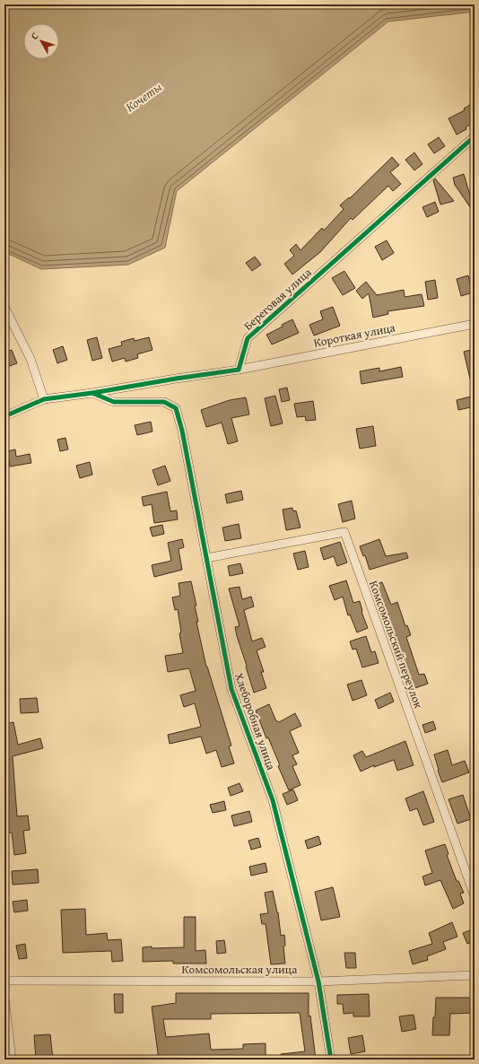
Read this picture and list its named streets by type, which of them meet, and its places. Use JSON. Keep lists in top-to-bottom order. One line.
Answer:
{"streets":{"street":["Береговая улица","Короткая улица","Комсомольский переулок","Хлеборобная улица","Комсомольская улица"]},"crossings":[["Береговая улица","Короткая улица"],["Комсомольский переулок","Хлеборобная улица"],["Хлеборобная улица","Комсомольская улица"]],"water":["Кочеты"],"north":"top left"}
